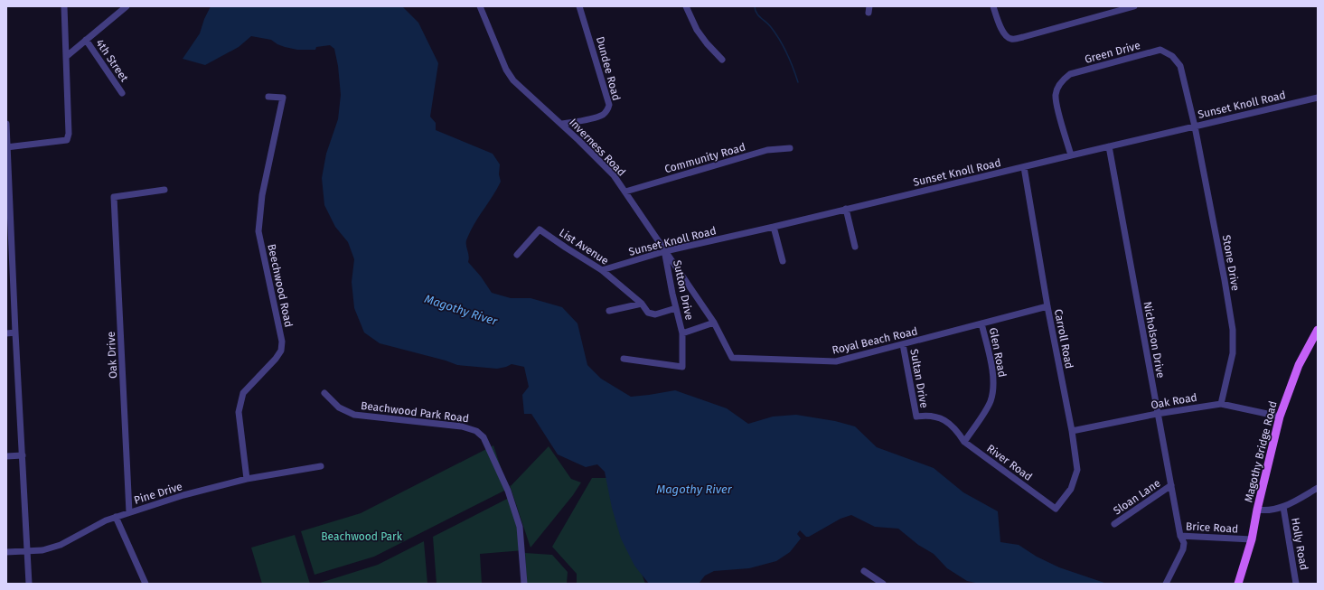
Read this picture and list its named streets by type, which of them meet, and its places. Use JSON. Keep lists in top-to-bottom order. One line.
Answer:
{"streets":{"main road":["Magothy Bridge Road"],"street":["Green Drive","4th Street","Dundee Road","Sunset Knoll Road","Inverness Road","Community Road","List Avenue","Stone Drive","Beechwood Road","Sutton Drive","Carroll Road","Nicholson Drive","Royal Beach Road","Glen Road","Oak Drive","Sultan Drive","Oak Road","Beachwood Park Road","River Road","Pine Drive","Sloan Lane","Brice Road","Holly Road"]},"crossings":[["Green Drive","Sunset Knoll Road"],["Green Drive","Stone Drive"],["Dundee Road","Inverness Road"],["Sunset Knoll Road","Inverness Road"],["Sunset Knoll Road","List Avenue"],["Sunset Knoll Road","Stone Drive"],["Sunset Knoll Road","Sutton Drive"],["Sunset Knoll Road","Carroll Road"],["Sunset Knoll Road","Nicholson Drive"],["Inverness Road","Community Road"],["Inverness Road","Sutton Drive"],["Inverness Road","Royal Beach Road"],["List Avenue","Sutton Drive"],["Stone Drive","Oak Road"],["Beechwood Road","Pine Drive"],["Carroll Road","Royal Beach Road"],["Carroll Road","Oak Road"],["Carroll Road","River Road"],["Nicholson Drive","Oak Road"],["Nicholson Drive","Sloan Lane"],["Nicholson Drive","Brice Road"],["Royal Beach Road","Glen Road"],["Royal Beach Road","Sultan Drive"],["Glen Road","River Road"],["Oak Drive","Pine Drive"],["Sultan Drive","River Road"],["Oak Road","Magothy Bridge Road"],["Magothy Bridge Road","Brice Road"]],"water":["Magothy River"],"parks":["Beachwood Park"]}
